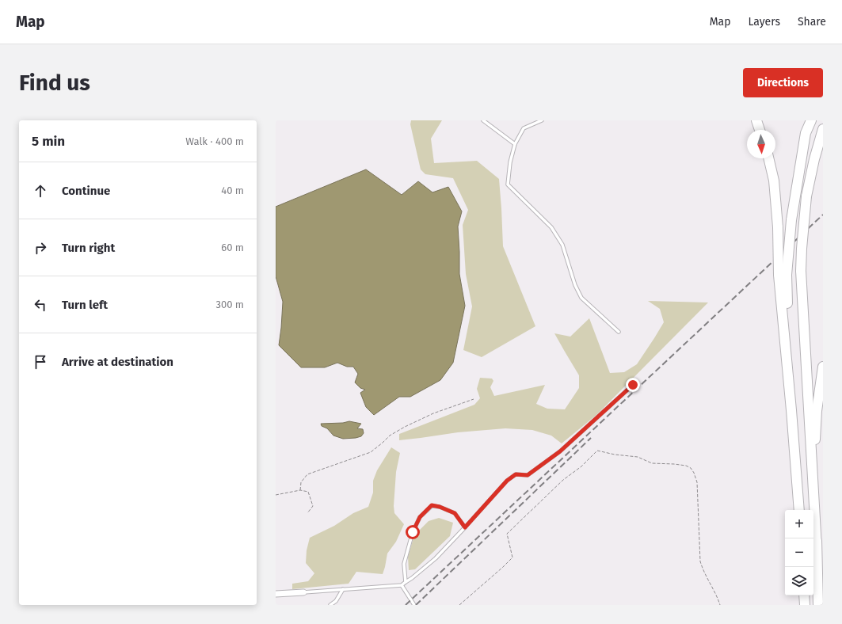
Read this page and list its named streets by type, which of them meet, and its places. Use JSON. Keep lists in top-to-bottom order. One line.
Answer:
{"north":"bottom","page":{"header":"Map","nav":["Map","Layers","Share"],"buttons":"Directions","title":"Find us","heading":["5 min","Walk · 400 m"],"list":[["Continue","40 m"],["Turn right","60 m"],["Turn left","300 m"],"Arrive at destination"],"map_buttons":["+","−"]}}
